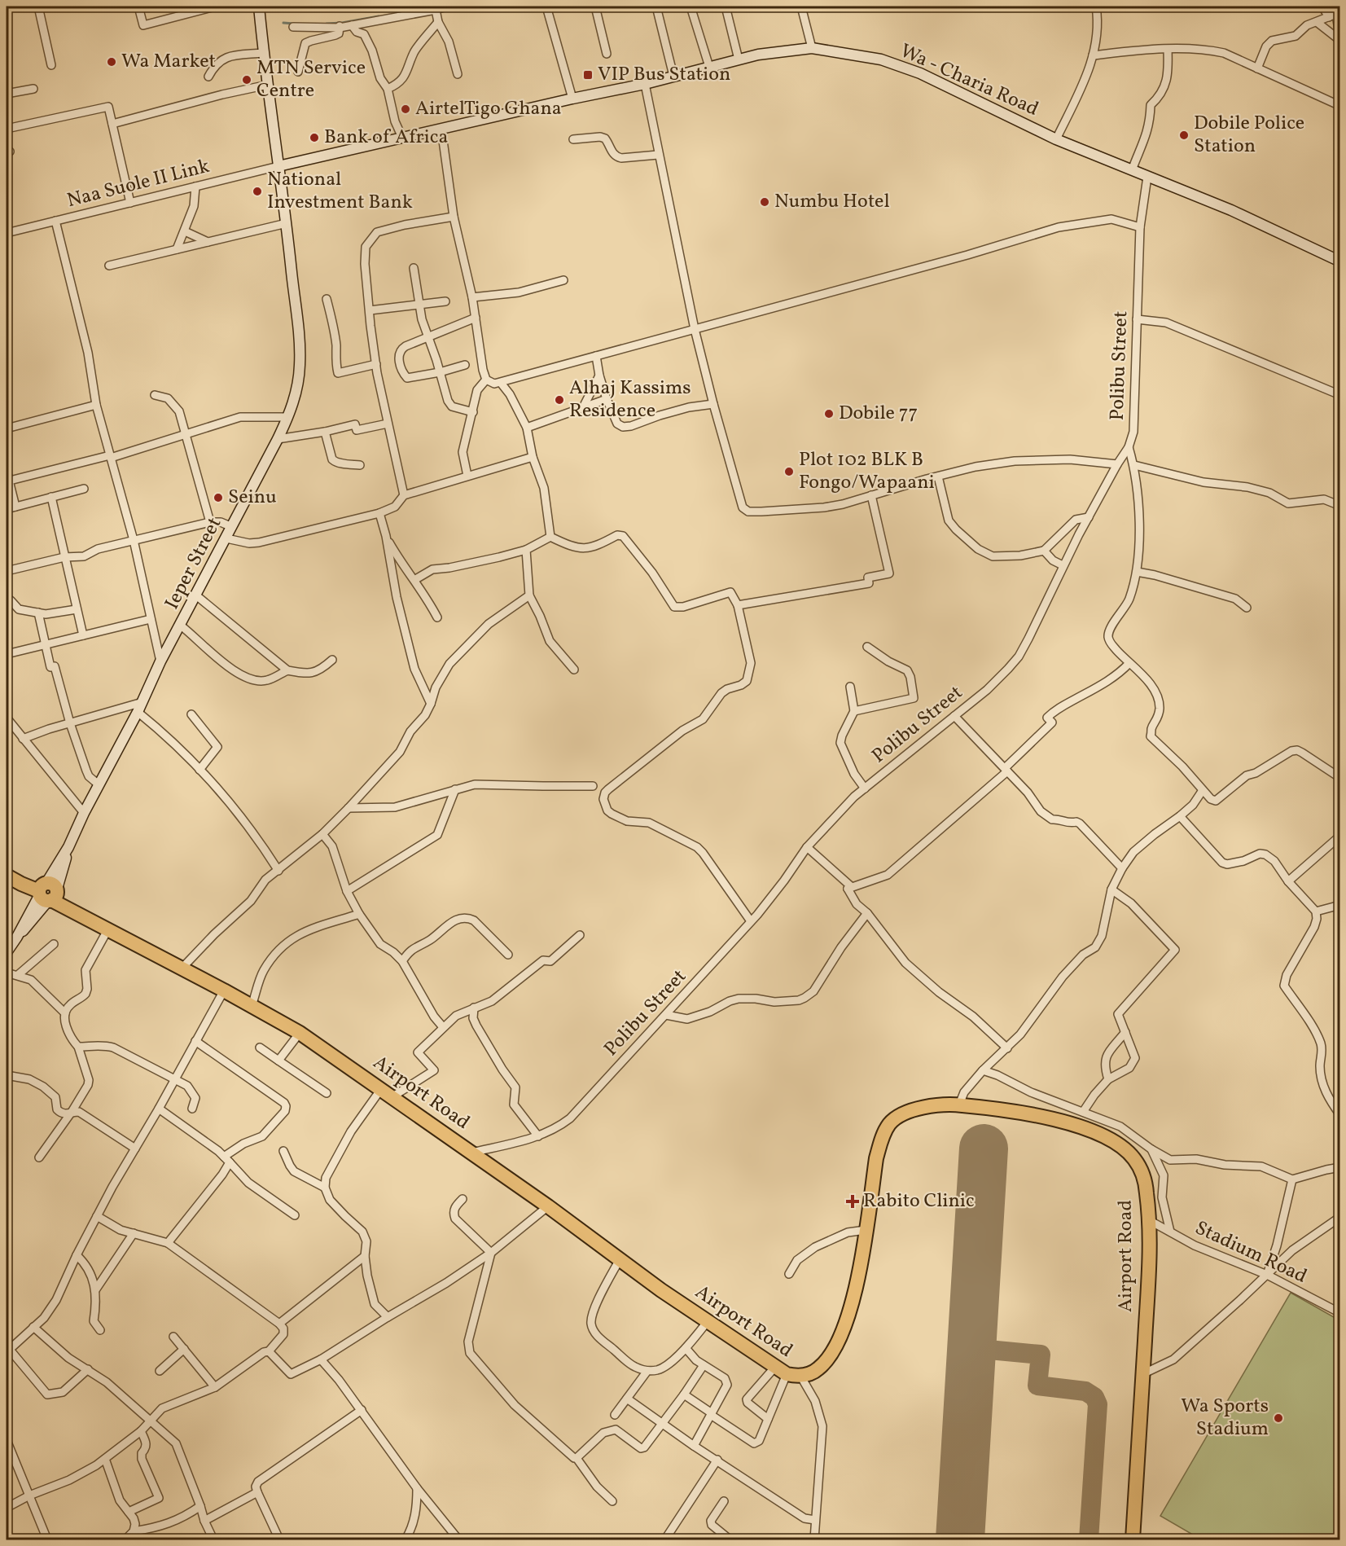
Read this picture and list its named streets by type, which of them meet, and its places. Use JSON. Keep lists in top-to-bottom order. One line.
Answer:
{"streets":{"highway":["Airport Road"],"street":["Wa - Charia Road","Naa Suole II Link","Polibu Street","Ieper Street","Stadium Road"]},"crossings":[["Wa - Charia Road","Naa Suole II Link"],["Wa - Charia Road","Polibu Street"],["Wa - Charia Road","Ieper Street"],["Naa Suole II Link","Ieper Street"],["Polibu Street","Airport Road"],["Ieper Street","Airport Road"],["Airport Road","Stadium Road"]],"places":{"other":["Wa Market","MTN Service Centre","AirtelTigo Ghana","Dobile Police Station","Bank of Africa","National Investment Bank","Numbu Hotel","Alhaj Kassims Residence","Dobile 77","Plot 102 BLK B Fongo/Wapaani","Seinu","Wa Sports Stadium"],"transit":["VIP Bus Station"],"health":["Rabito Clinic"]}}
